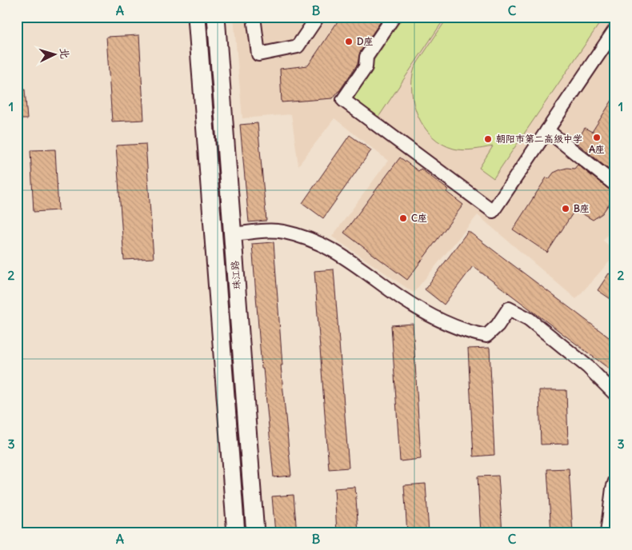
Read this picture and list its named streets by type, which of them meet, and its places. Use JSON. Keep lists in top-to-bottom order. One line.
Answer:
{"streets":{"main road":["珠江路"]},"places":["D座","A座","朝阳市第二高级中学","B座","C座"],"north":"right","grid":{"columns":["A","B","C"],"rows":["1","2","3"]}}
